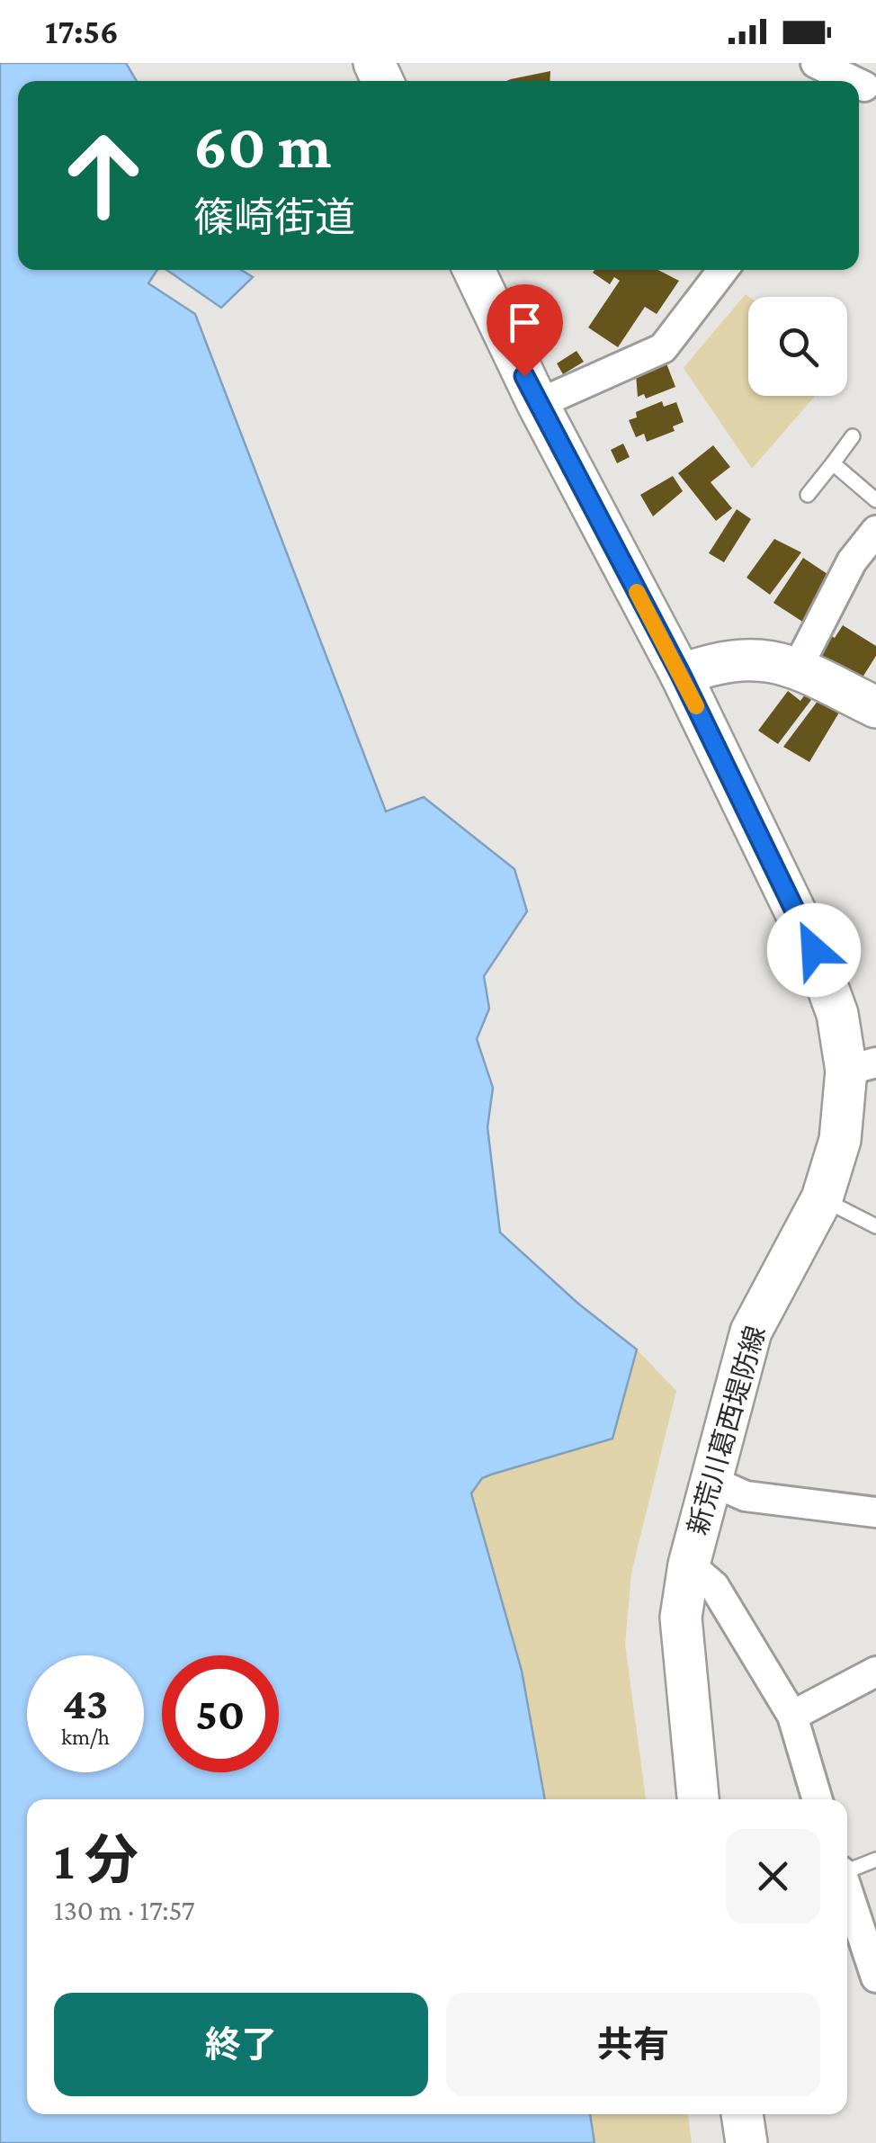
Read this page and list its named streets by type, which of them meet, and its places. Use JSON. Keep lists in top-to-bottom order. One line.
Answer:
{"streets":{"main road":["新荒川葛西堤防線"]},"page":{"status":"17:56","turn":["60 m","篠崎街道"],"speed":"43 km/h","limit":"50","heading":["1 分","130 m · 17:57"],"buttons":["終了","共有"]}}
